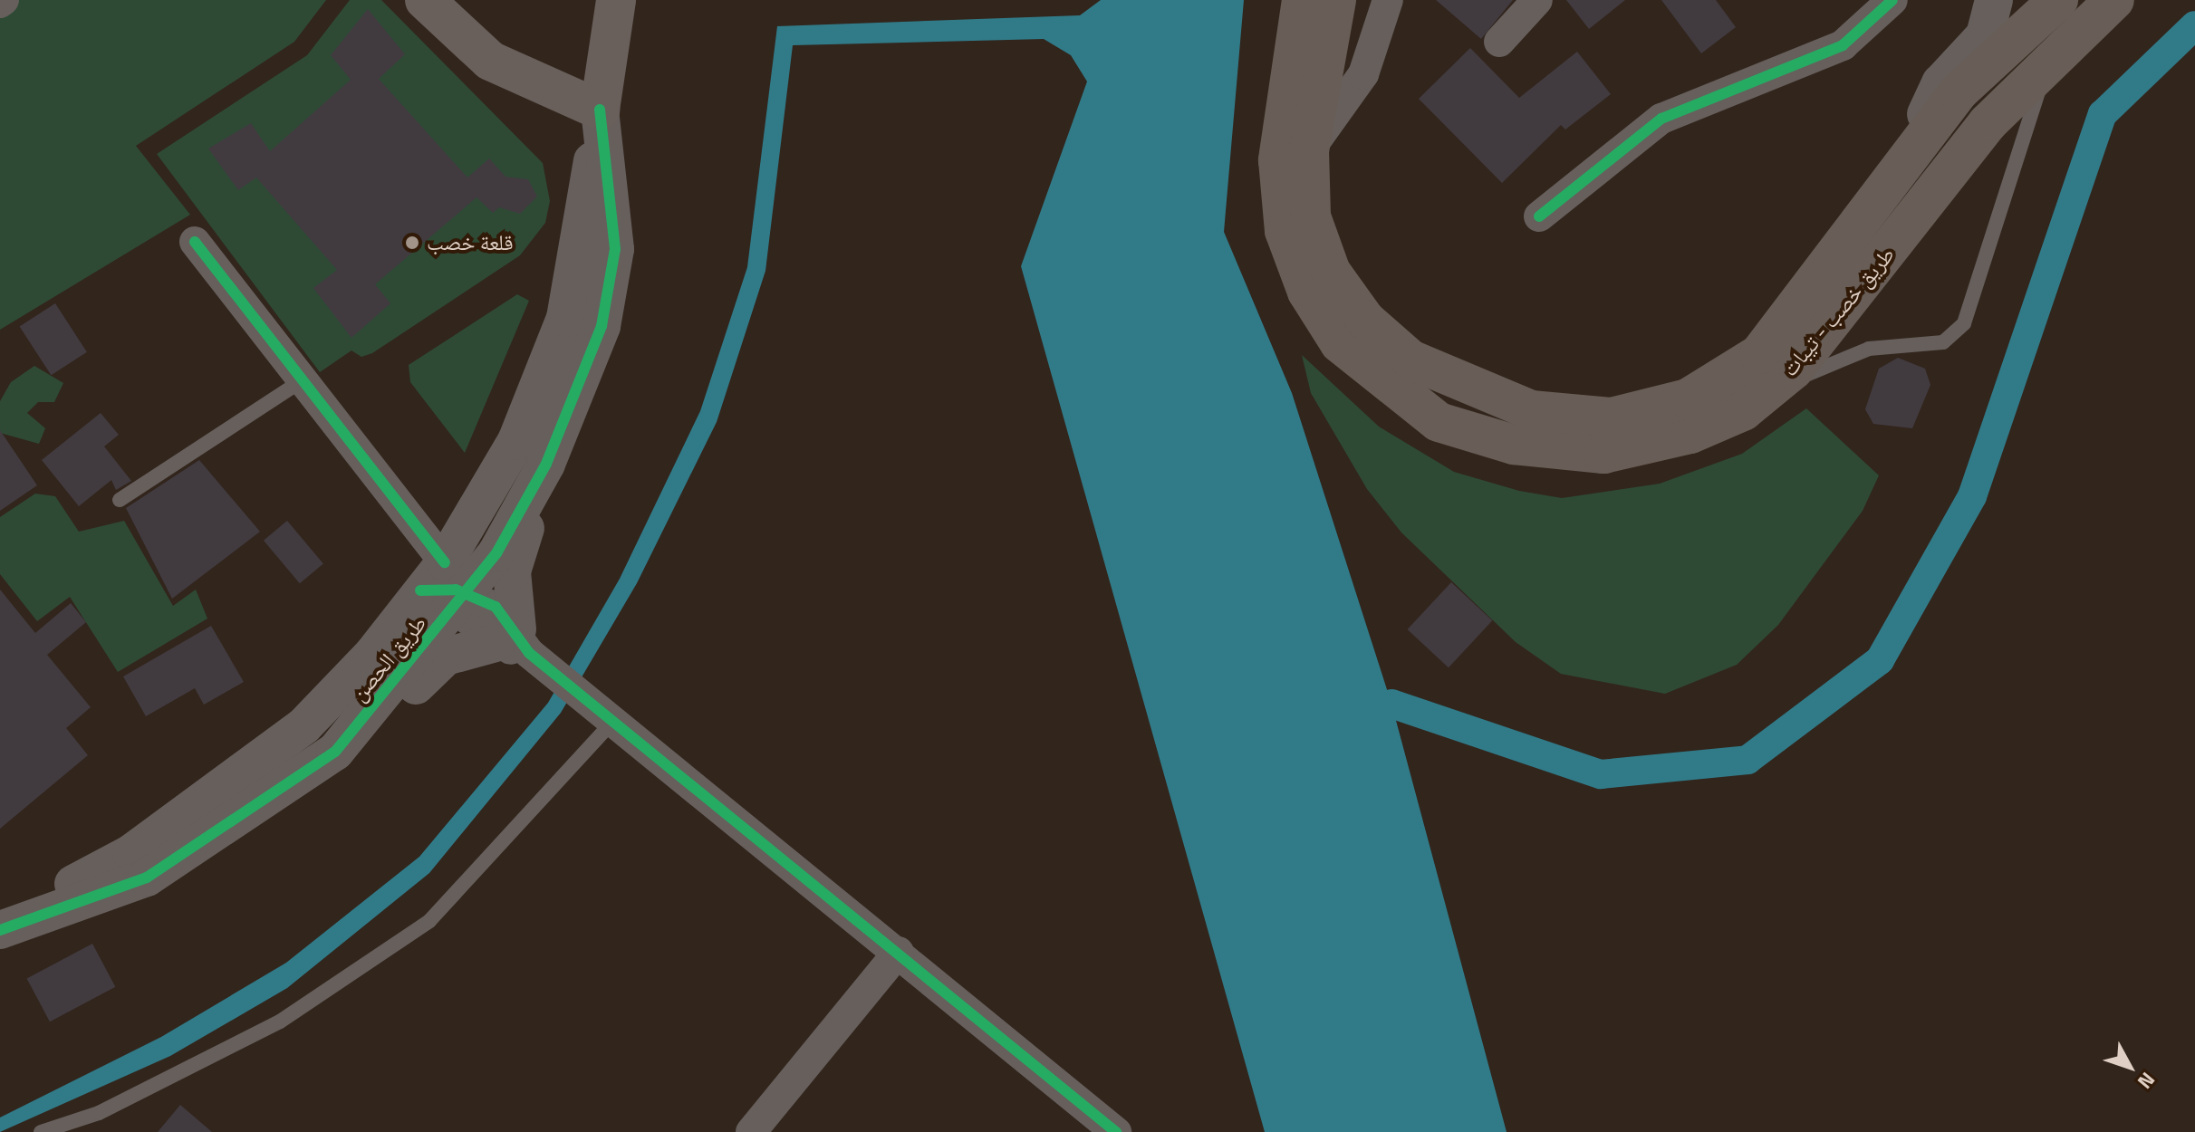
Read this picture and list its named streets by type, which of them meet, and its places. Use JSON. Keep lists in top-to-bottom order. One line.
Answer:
{"streets":{"highway":["طريق خصب - تيبات"],"main road":["طريق الحصن"]},"places":["قلعة خصب"],"north":"bottom right"}
